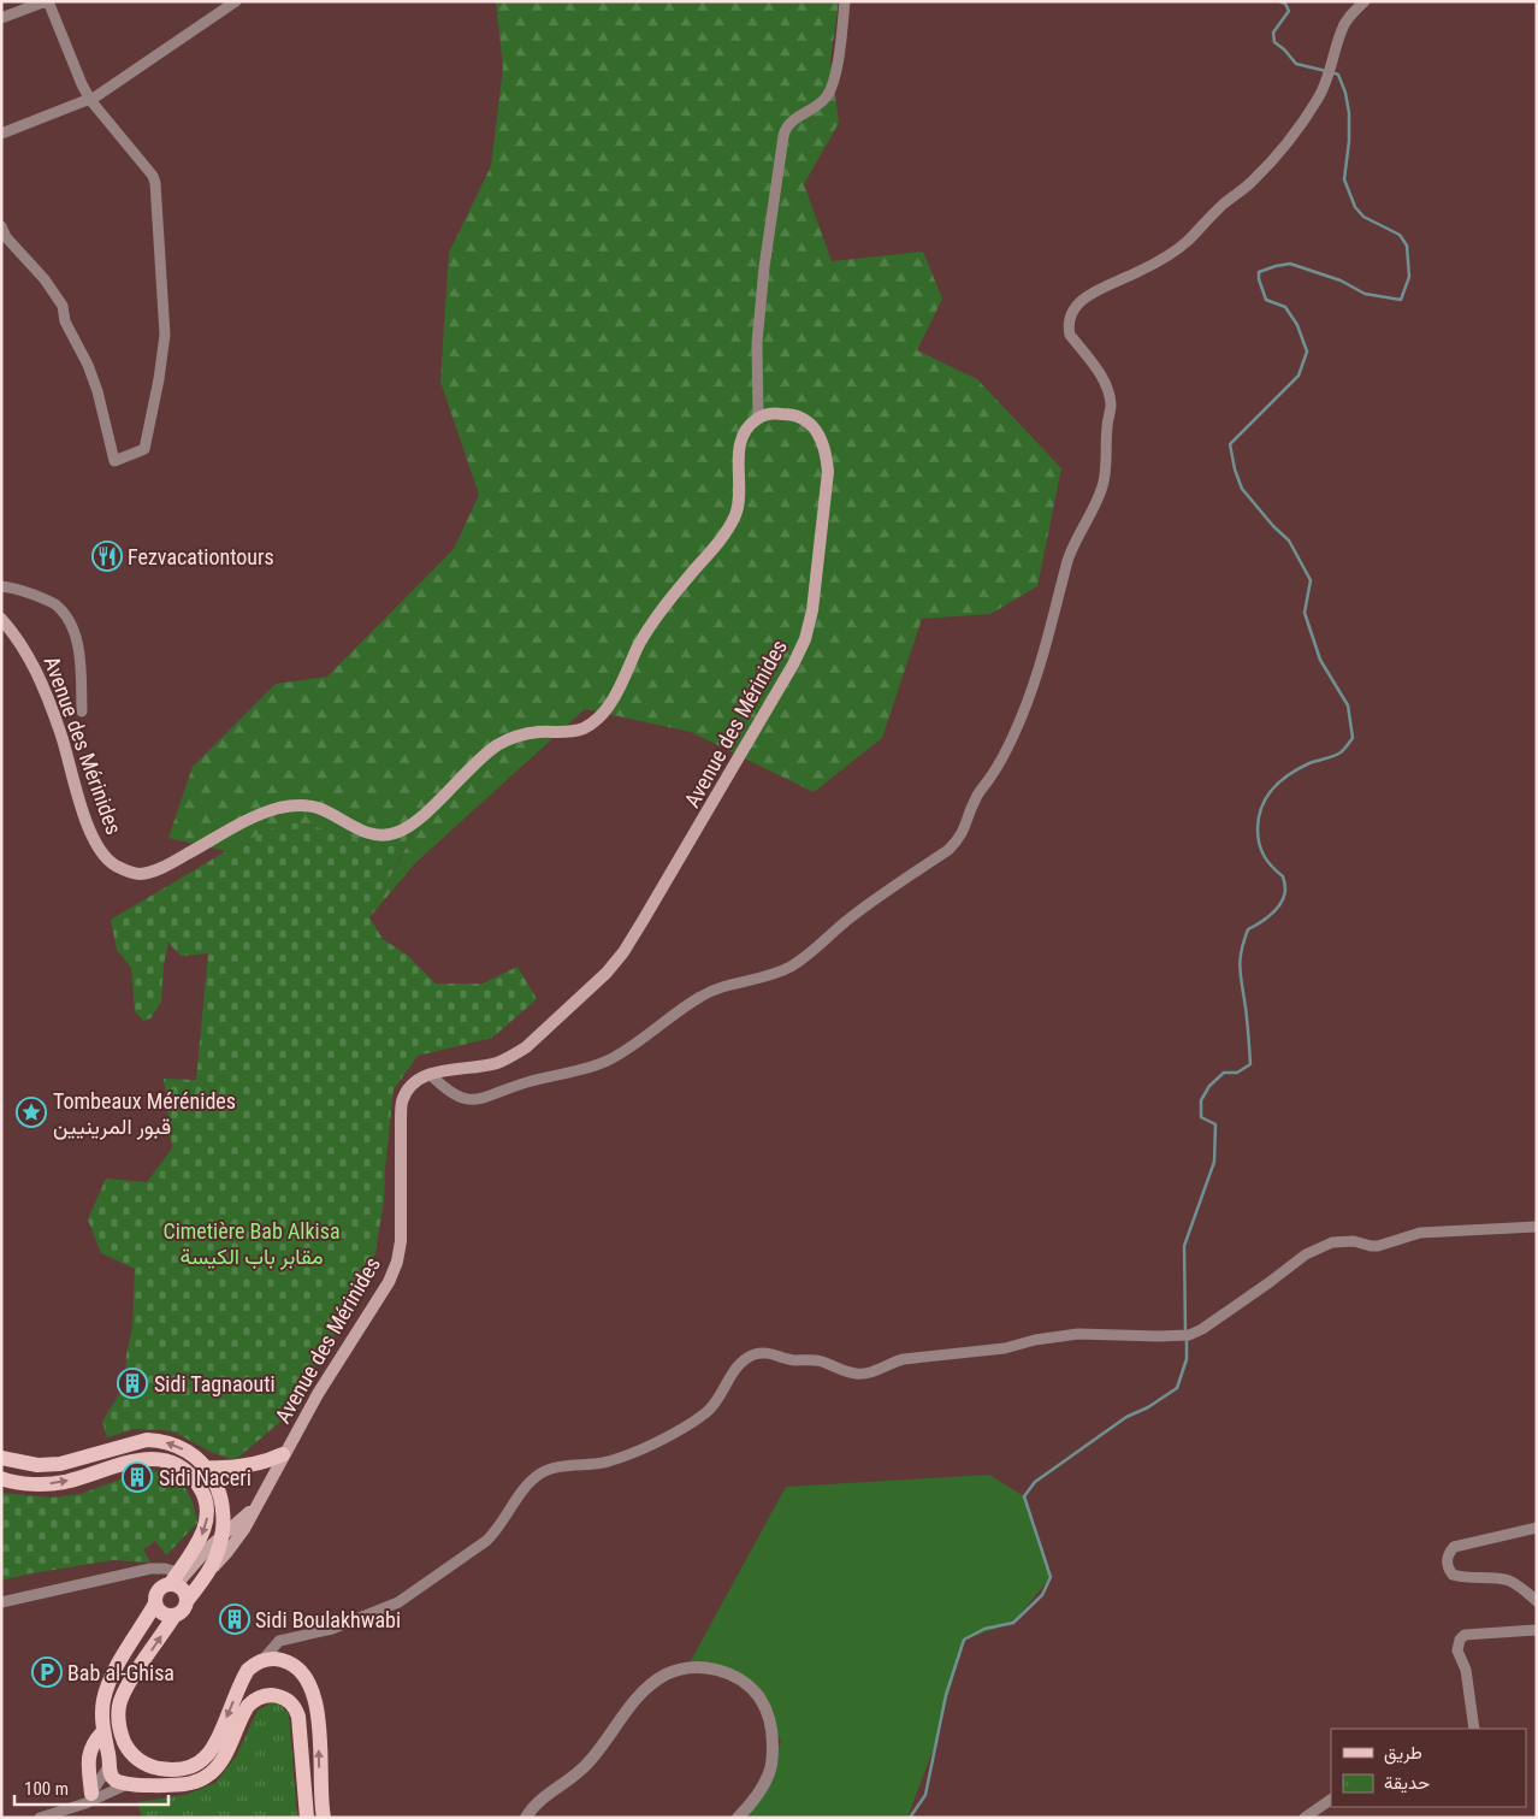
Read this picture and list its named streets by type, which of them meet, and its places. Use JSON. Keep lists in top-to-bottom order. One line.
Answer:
{"streets":{"main road":["Avenue des Mérinides"]},"parks":["Cimetière Bab Alkisa مقابر باب الكيسة"],"places":{"restaurant":["Fezvacationtours"],"place":["Tombeaux Mérénides قبور المرينيين"],"building":["Sidi Tagnaouti","Sidi Naceri","Sidi Boulakhwabi"],"parking":["Bab al-Ghisa"]},"legend":["طريق","حديقة"],"scale_bar":"100 m"}
